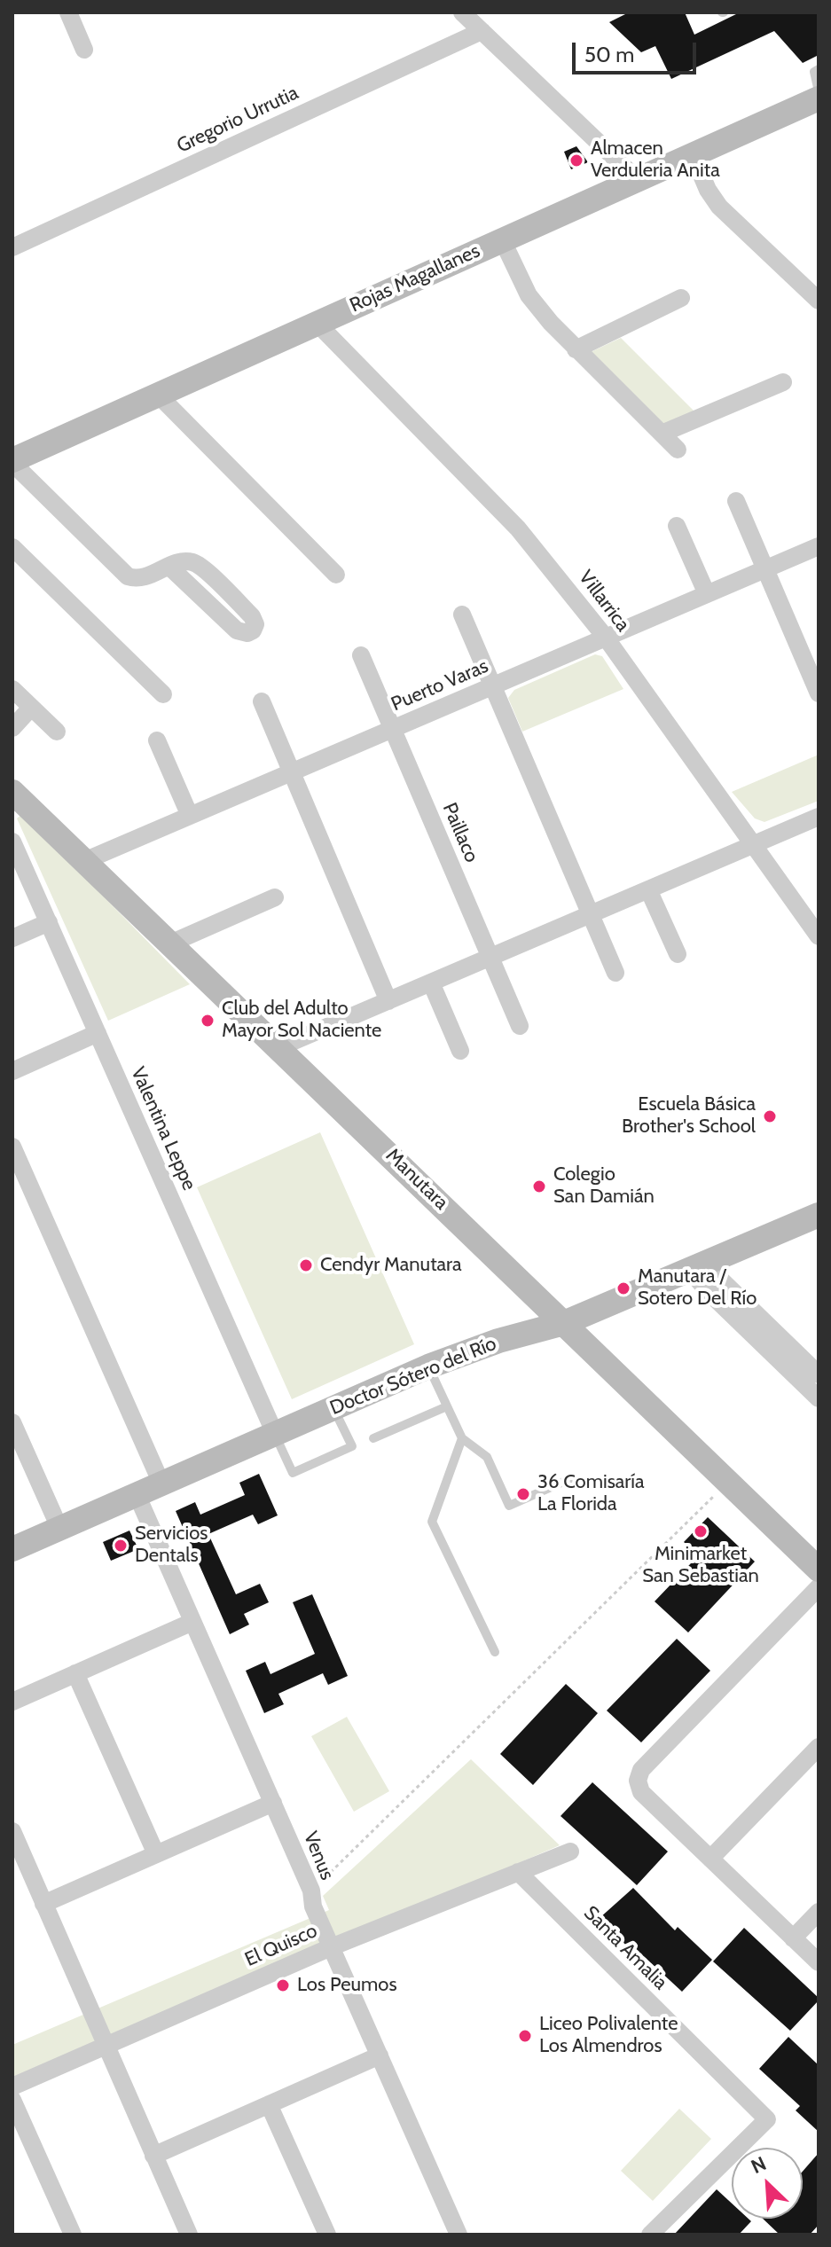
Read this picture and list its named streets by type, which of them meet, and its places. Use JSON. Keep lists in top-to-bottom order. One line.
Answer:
{"streets":{"main road":["Rojas Magallanes","Manutara","Doctor Sótero del Río"],"street":["Gregorio Urrutia","Villarrica","Puerto Varas","Paillaco","Valentina Leppe","Venus","El Quisco","Santa Amalia"]},"crossings":[["Rojas Magallanes","Villarrica"],["Villarrica","Puerto Varas"],["Puerto Varas","Paillaco"],["Puerto Varas","Manutara"],["Valentina Leppe","Doctor Sótero del Río"],["Manutara","Doctor Sótero del Río"],["Doctor Sótero del Río","Venus"],["Venus","El Quisco"],["El Quisco","Santa Amalia"]],"places":["Almacen Verduleria Anita","Club del Adulto Mayor Sol Naciente","Escuela Básica Brother's School","Colegio San Damián","Cendyr Manutara","Manutara / Sotero Del Río","36 Comisaría La Florida","Minimarket San Sebastian","Servicios Dentals","Los Peumos","Liceo Polivalente Los Almendros"],"scale_bar":"50 m","north":"top left"}
